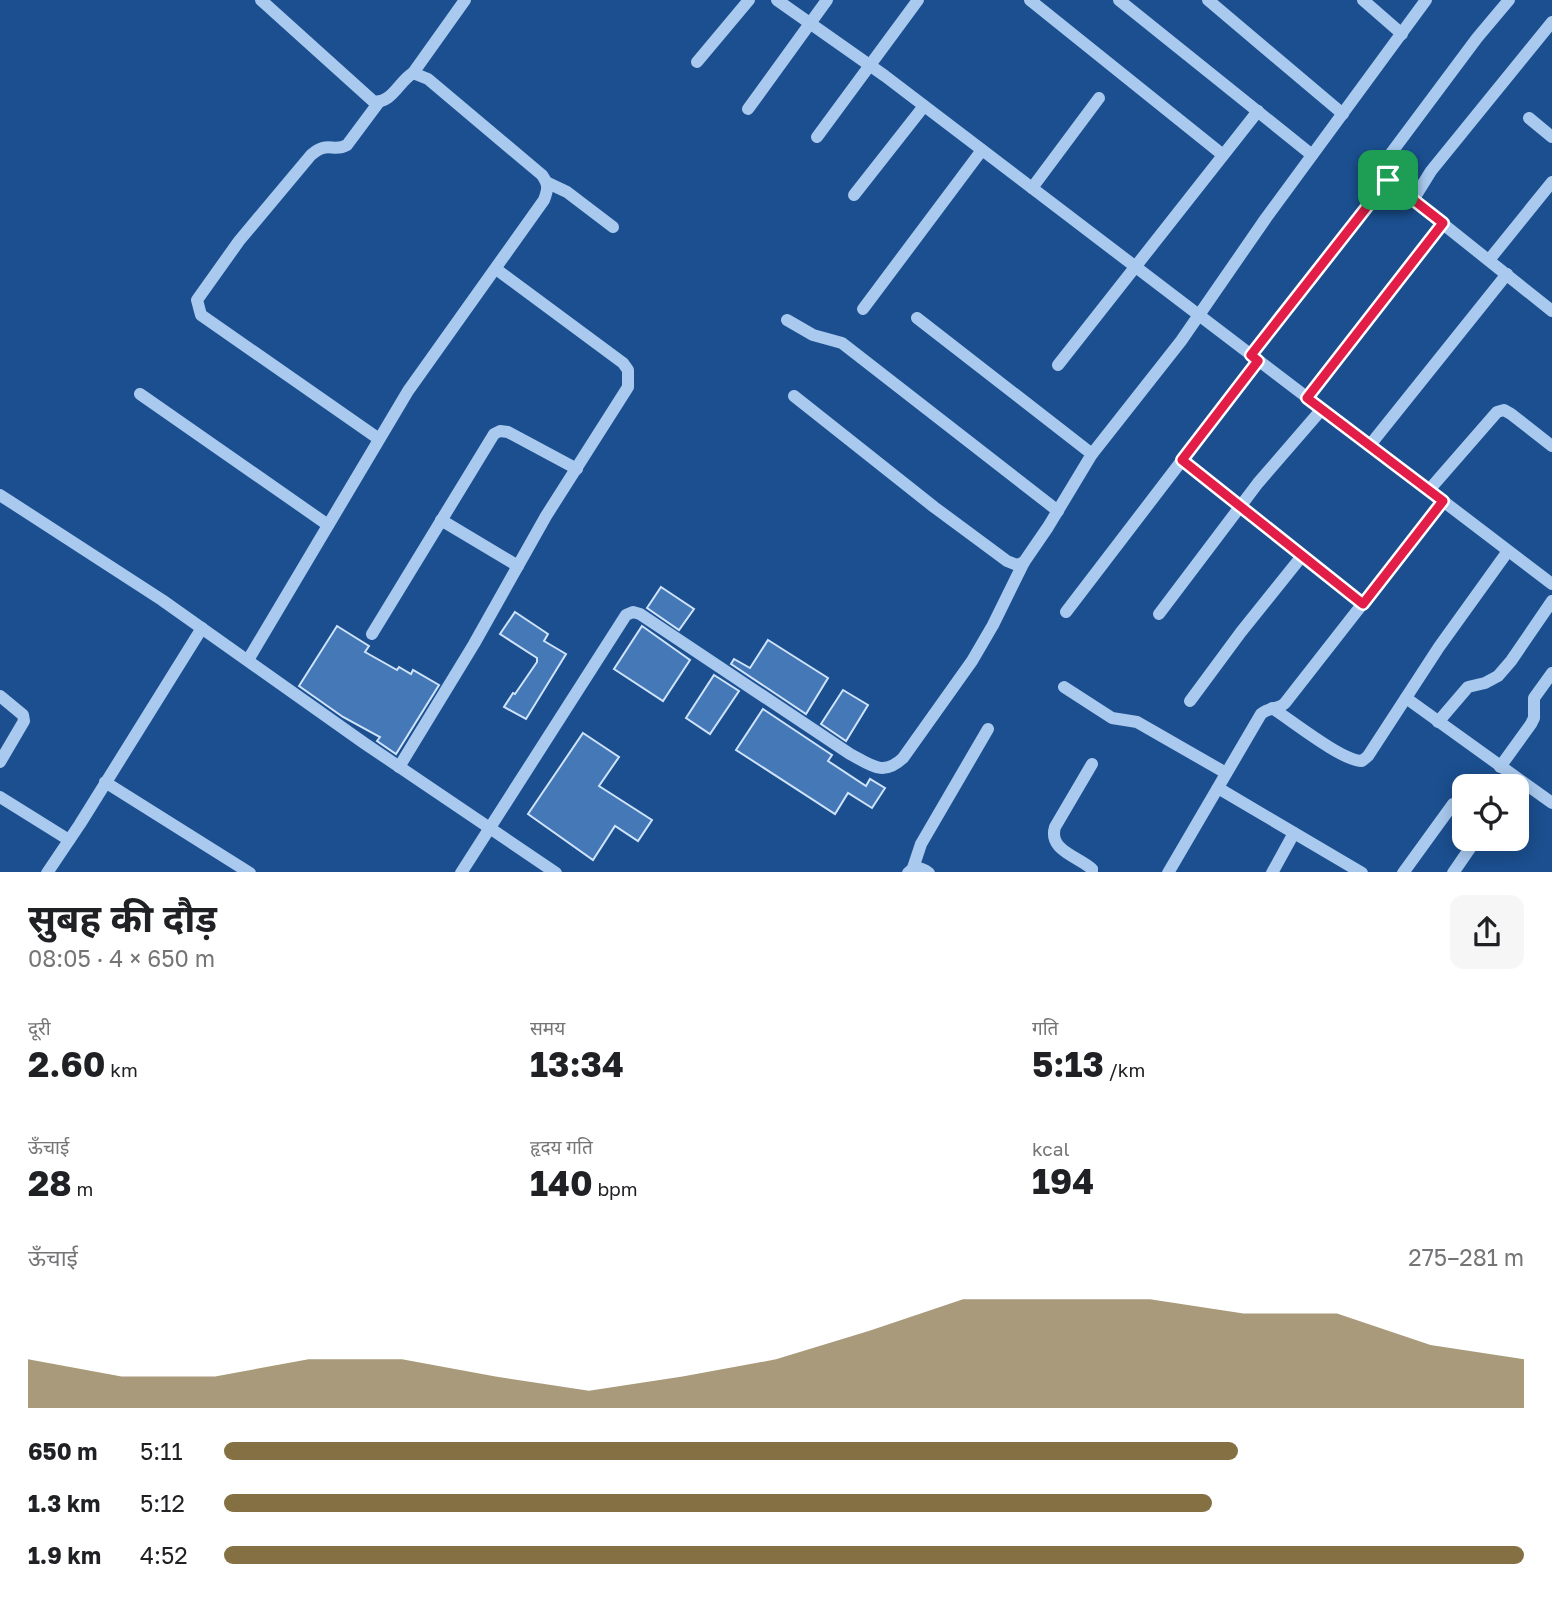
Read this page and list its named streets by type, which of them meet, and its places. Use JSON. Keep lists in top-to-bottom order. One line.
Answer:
{"page":{"heading":["सुबह की दौड़","08:05 · 4 × 650 m"],"stats":[["दूरी","2.60 km"],["समय","13:34"],["गति","5:13 /km"],["ऊँचाई","28 m"],["हृदय गति","140 bpm"],["kcal","194"]],"chart":["ऊँचाई","275–281 m"],"list":[{"name":"650 m","note":"5:11"},{"name":"1.3 km","note":"5:12"},{"name":"1.9 km","note":"4:52"}]}}
